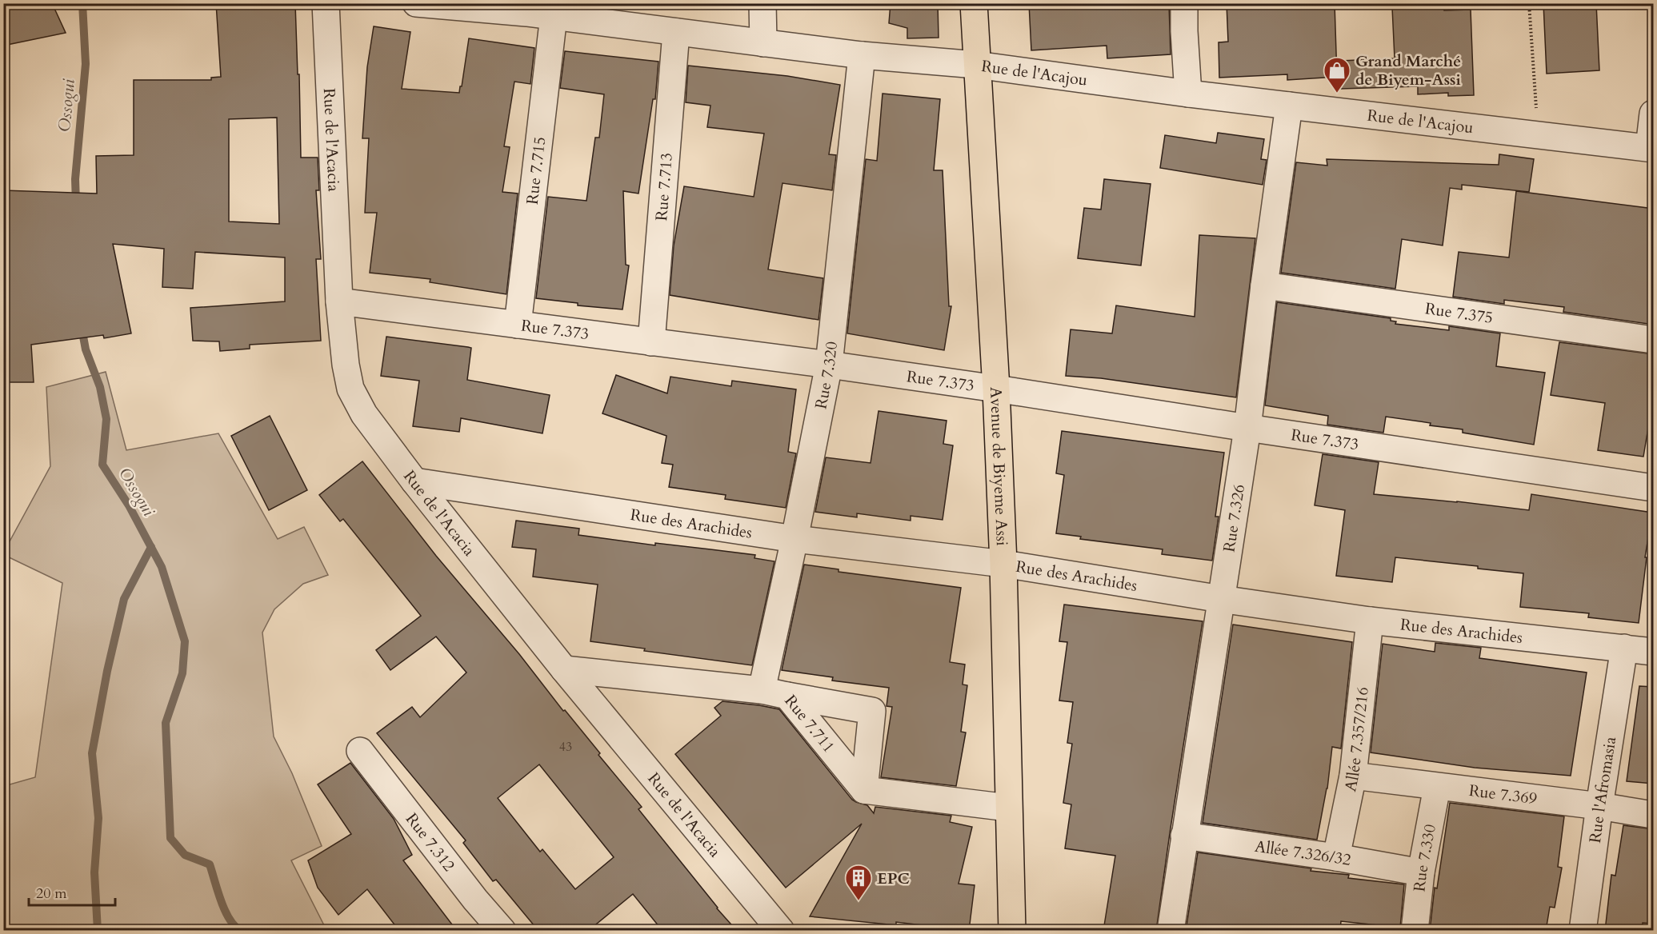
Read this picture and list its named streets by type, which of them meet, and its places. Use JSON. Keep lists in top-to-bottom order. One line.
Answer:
{"streets":{"main road":["Avenue de Biyeme Assi"],"street":["Rue de l'Acajou","Rue de l'Acacia","Rue 7.715","Rue 7.713","Rue 7.375","Rue 7.373","Rue 7.320","Rue 7.326","Rue des Arachides","Rue 7.711","Allée 7.357/216","Rue l'Afromasia","Rue 7.369","Rue 7.312","Allée 7.326/32","Rue 7.330"]},"crossings":[["Rue de l'Acajou","Rue 7.715"],["Rue de l'Acajou","Rue 7.713"],["Rue de l'Acajou","Rue 7.320"],["Rue de l'Acajou","Avenue de Biyeme Assi"],["Rue de l'Acajou","Rue 7.326"],["Rue de l'Acacia","Rue 7.373"],["Rue de l'Acacia","Rue des Arachides"],["Rue de l'Acacia","Rue 7.711"],["Rue 7.715","Rue 7.373"],["Rue 7.713","Rue 7.373"],["Rue 7.375","Rue 7.326"],["Rue 7.373","Rue 7.320"],["Rue 7.373","Avenue de Biyeme Assi"],["Rue 7.373","Rue 7.326"],["Rue 7.320","Rue des Arachides"],["Rue 7.320","Rue 7.711"],["Avenue de Biyeme Assi","Rue des Arachides"],["Rue 7.326","Rue des Arachides"],["Rue 7.326","Allée 7.326/32"],["Rue des Arachides","Allée 7.357/216"],["Rue des Arachides","Rue l'Afromasia"],["Allée 7.357/216","Rue 7.369"],["Allée 7.357/216","Allée 7.326/32"],["Rue l'Afromasia","Rue 7.369"],["Rue 7.369","Rue 7.330"],["Allée 7.326/32","Rue 7.330"]],"water":["Ossogui"],"places":{"shop":["Grand Marché de Biyem-Assi"],"building":["EPC"]},"house_numbers":["43"],"scale_bar":"20 m"}
